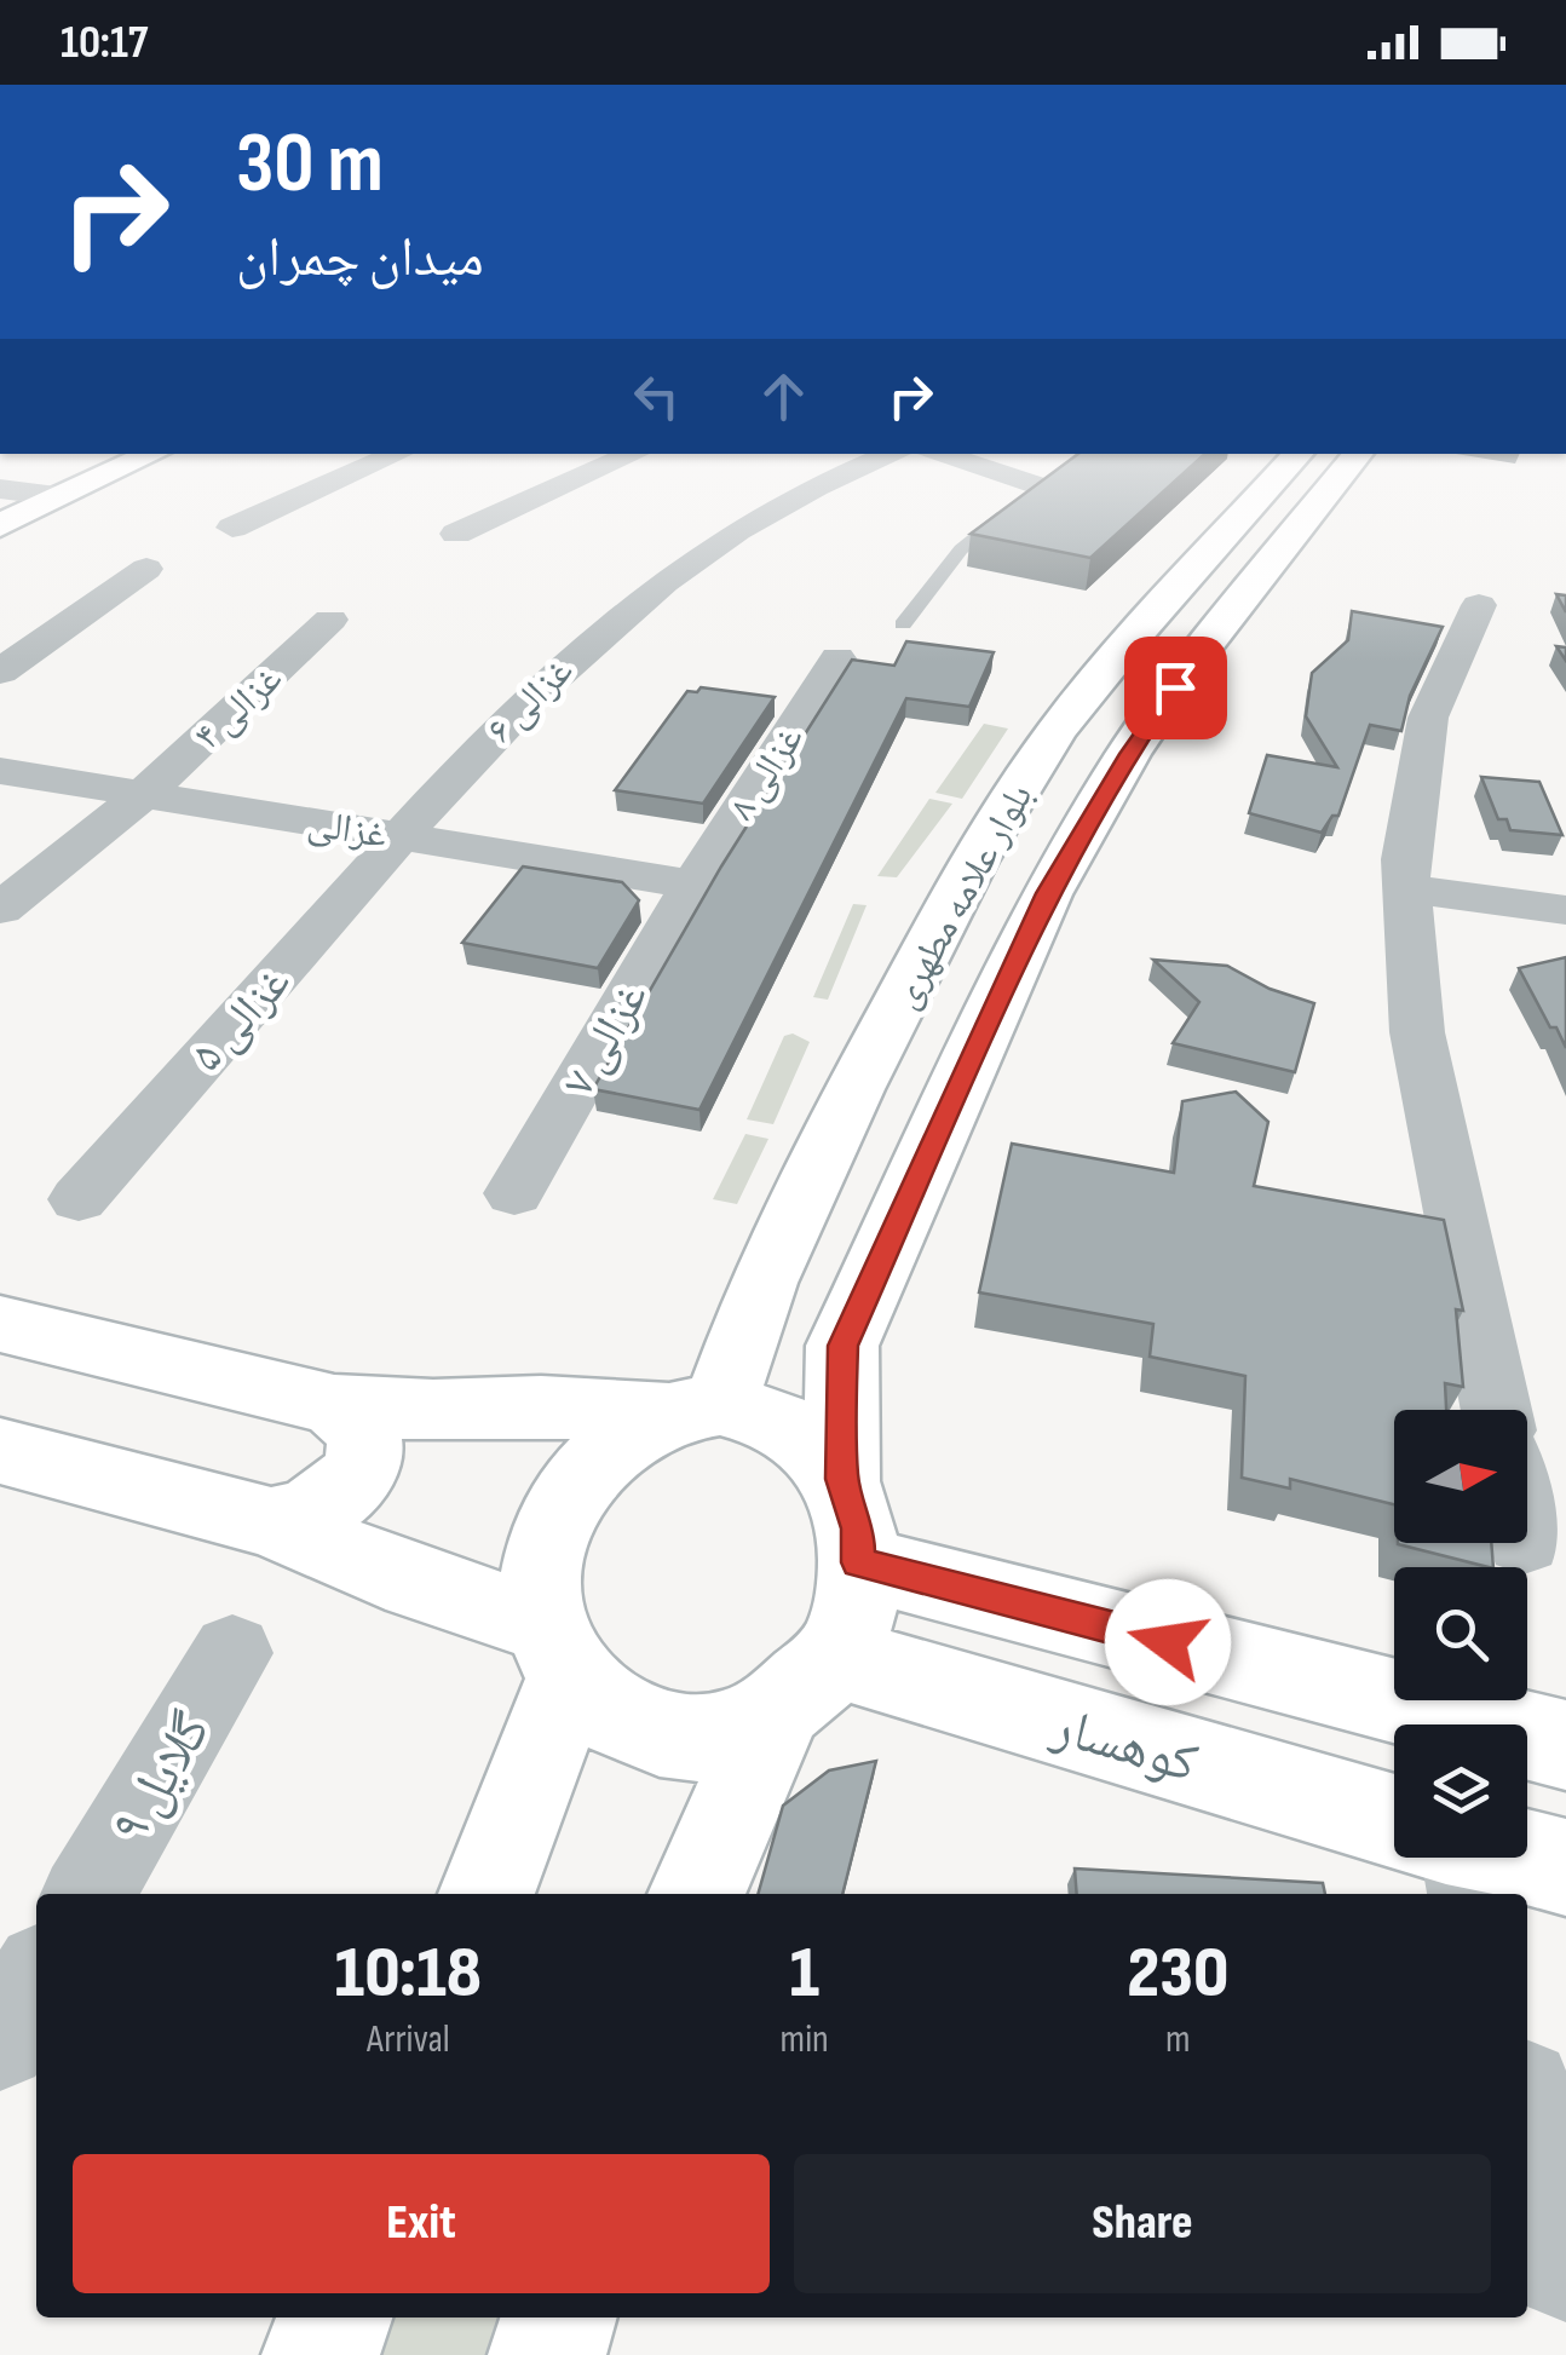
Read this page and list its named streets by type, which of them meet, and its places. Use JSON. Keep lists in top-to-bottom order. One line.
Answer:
{"streets":{"main road":["بلوار علامه مطهری","کوهسار"],"street":["غزالی ۶","غزالی ۴","غزالی ۸","غزالی","غزالی ۵","غزالی ۷","گلایل ۹"]},"crossings":[["غزالی ۶","غزالی"],["غزالی ۶","غزالی ۵"],["غزالی ۴","غزالی"],["غزالی ۸","غزالی"],["غزالی ۸","غزالی ۷"],["غزالی","غزالی ۵"],["غزالی","غزالی ۷"],["بلوار علامه مطهری","کوهسار"]],"north":"right","page":{"status":"10:17","turn":["30 m","میدان چمران"],"eta":["10:18","Arrival","1","min","230","m"],"buttons":["Exit","Share"]}}
